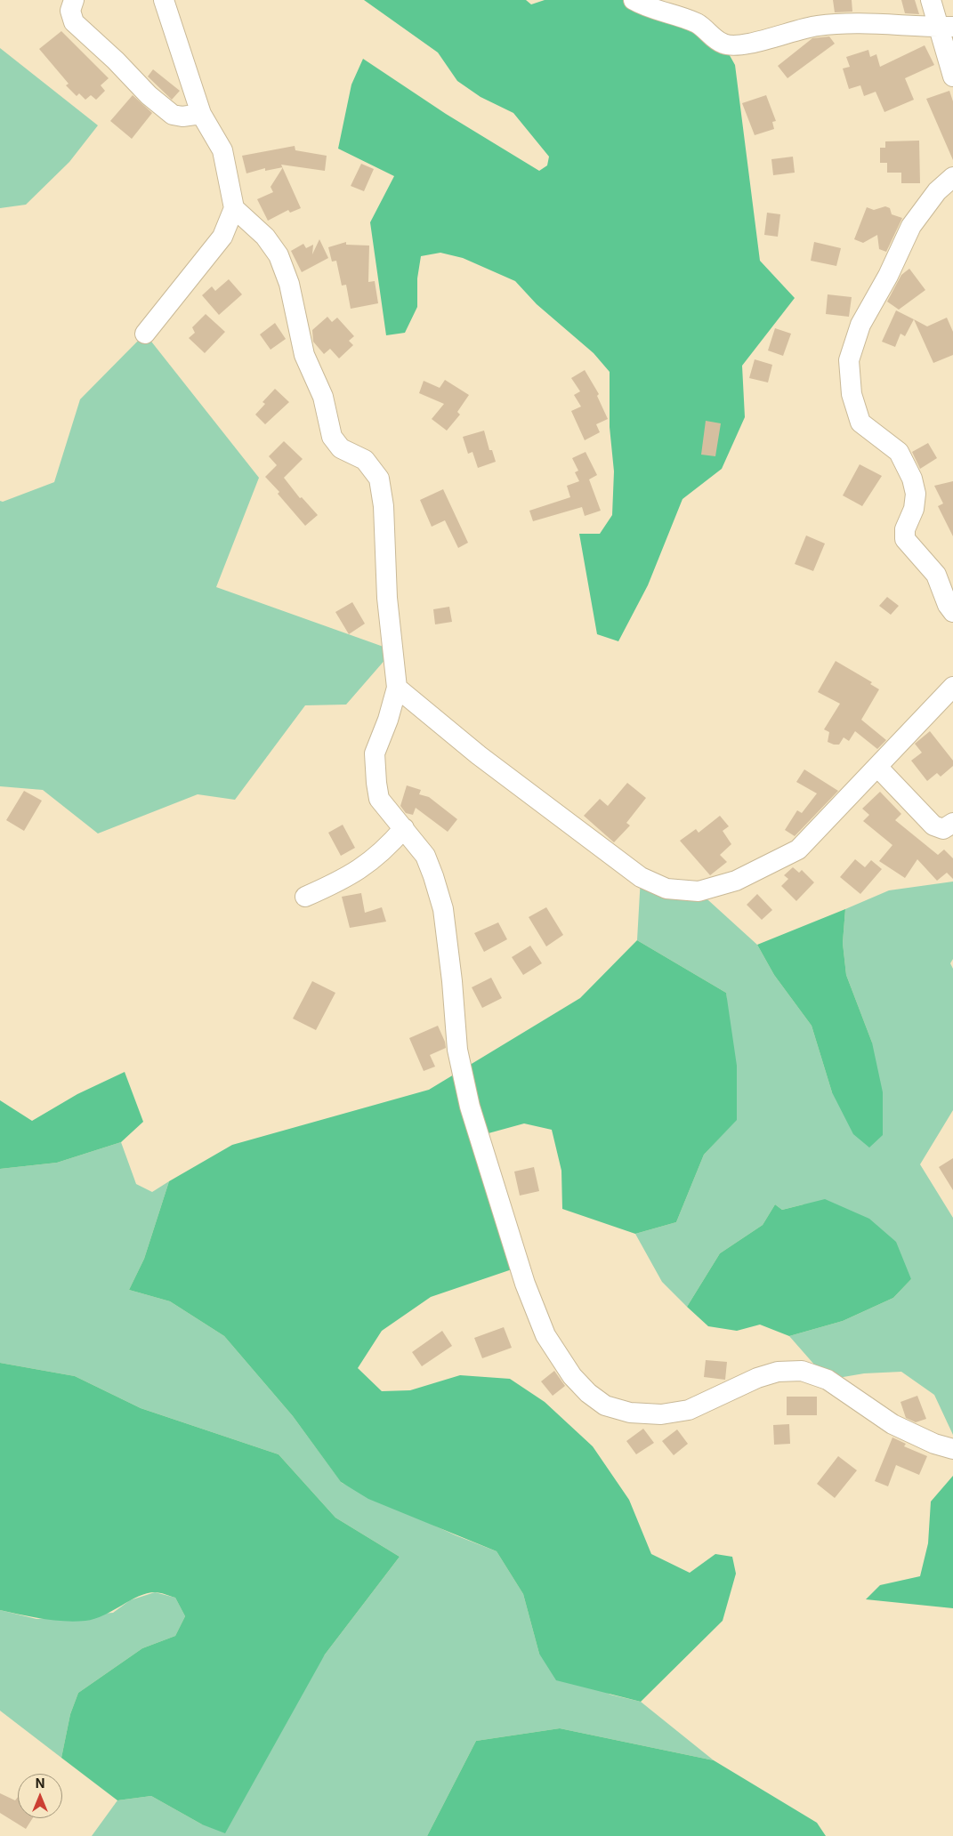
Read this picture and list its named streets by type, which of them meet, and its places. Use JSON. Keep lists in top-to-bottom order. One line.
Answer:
{"north":"top"}
